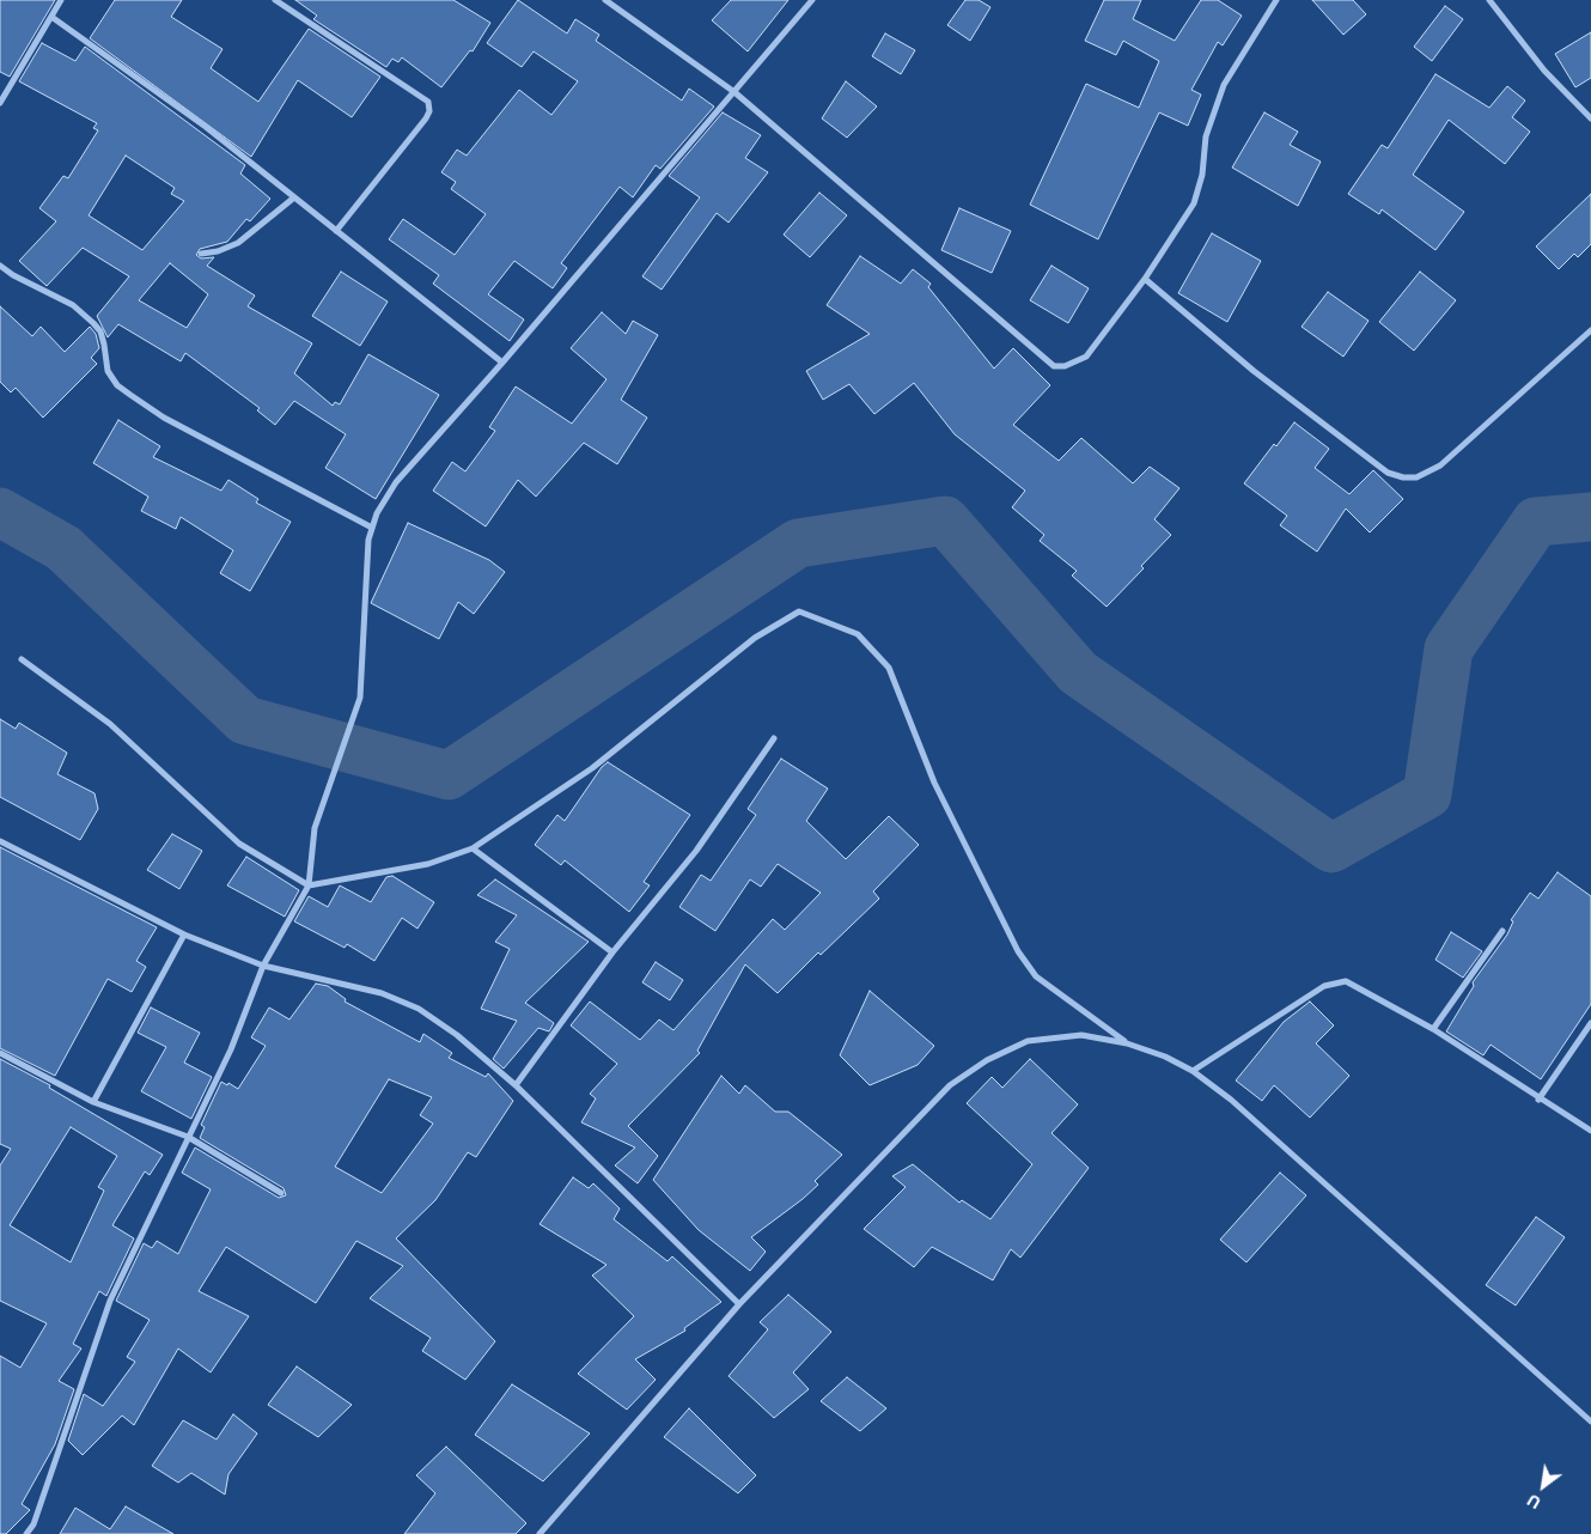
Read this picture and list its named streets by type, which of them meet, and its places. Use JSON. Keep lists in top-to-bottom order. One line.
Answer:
{"north":"bottom left"}
